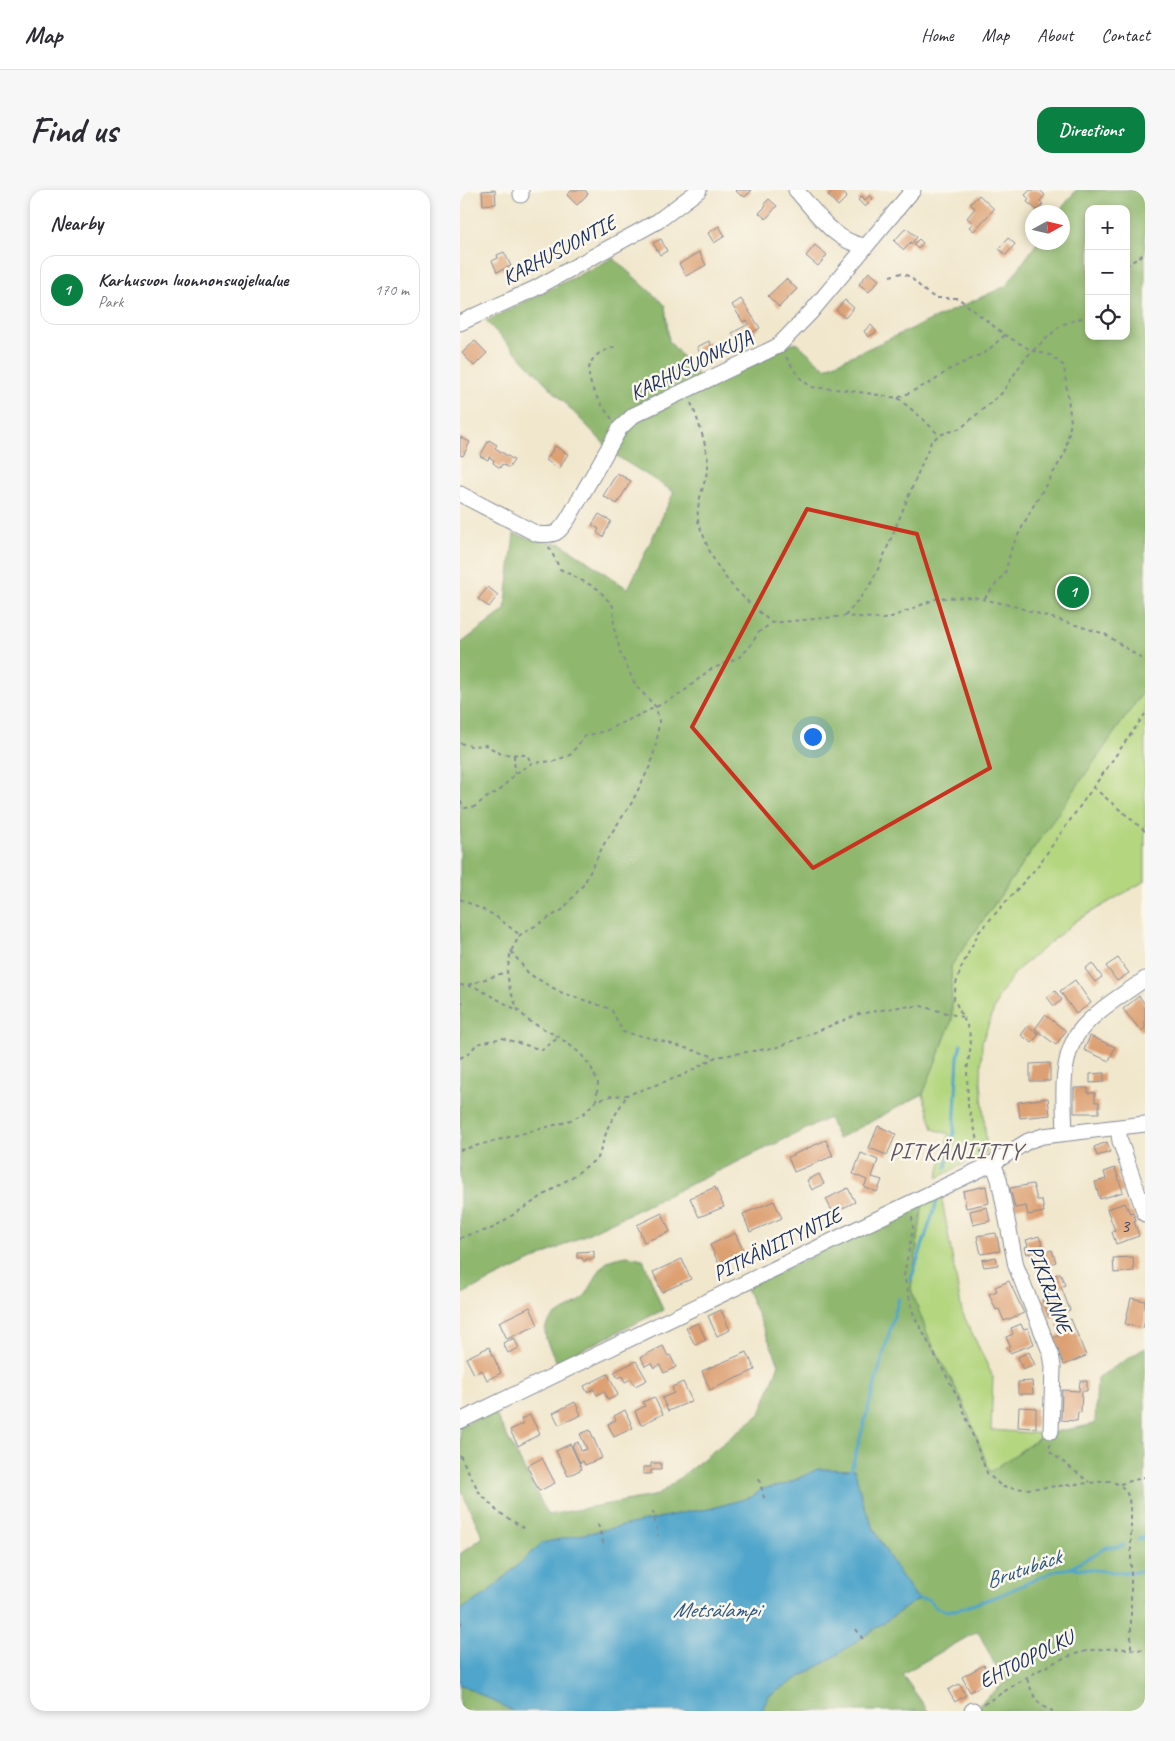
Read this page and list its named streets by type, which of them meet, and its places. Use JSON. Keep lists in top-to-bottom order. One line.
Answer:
{"streets":{"street":["KARHUSUONTIE","KARHUSUONKUJA","PITKÄNIITYNTIE","PIKIRINNE"],"path":["EHTOOPOLKU"]},"crossings":[["PITKÄNIITYNTIE","PIKIRINNE"]],"districts":["PITKÄNIITTY"],"water":["Brutubäck","Metsälampi"],"house_numbers":["3"],"north":"right","page":{"header":"Map","nav":["Home","Map","About","Contact"],"buttons":"Directions","title":"Find us","heading":"Nearby","map_buttons":["+","−"],"list":[{"mark":"1","name":"Karhusuon luonnonsuojelualue","note":"Park","value":"170 m"}],"pins":"1"}}
